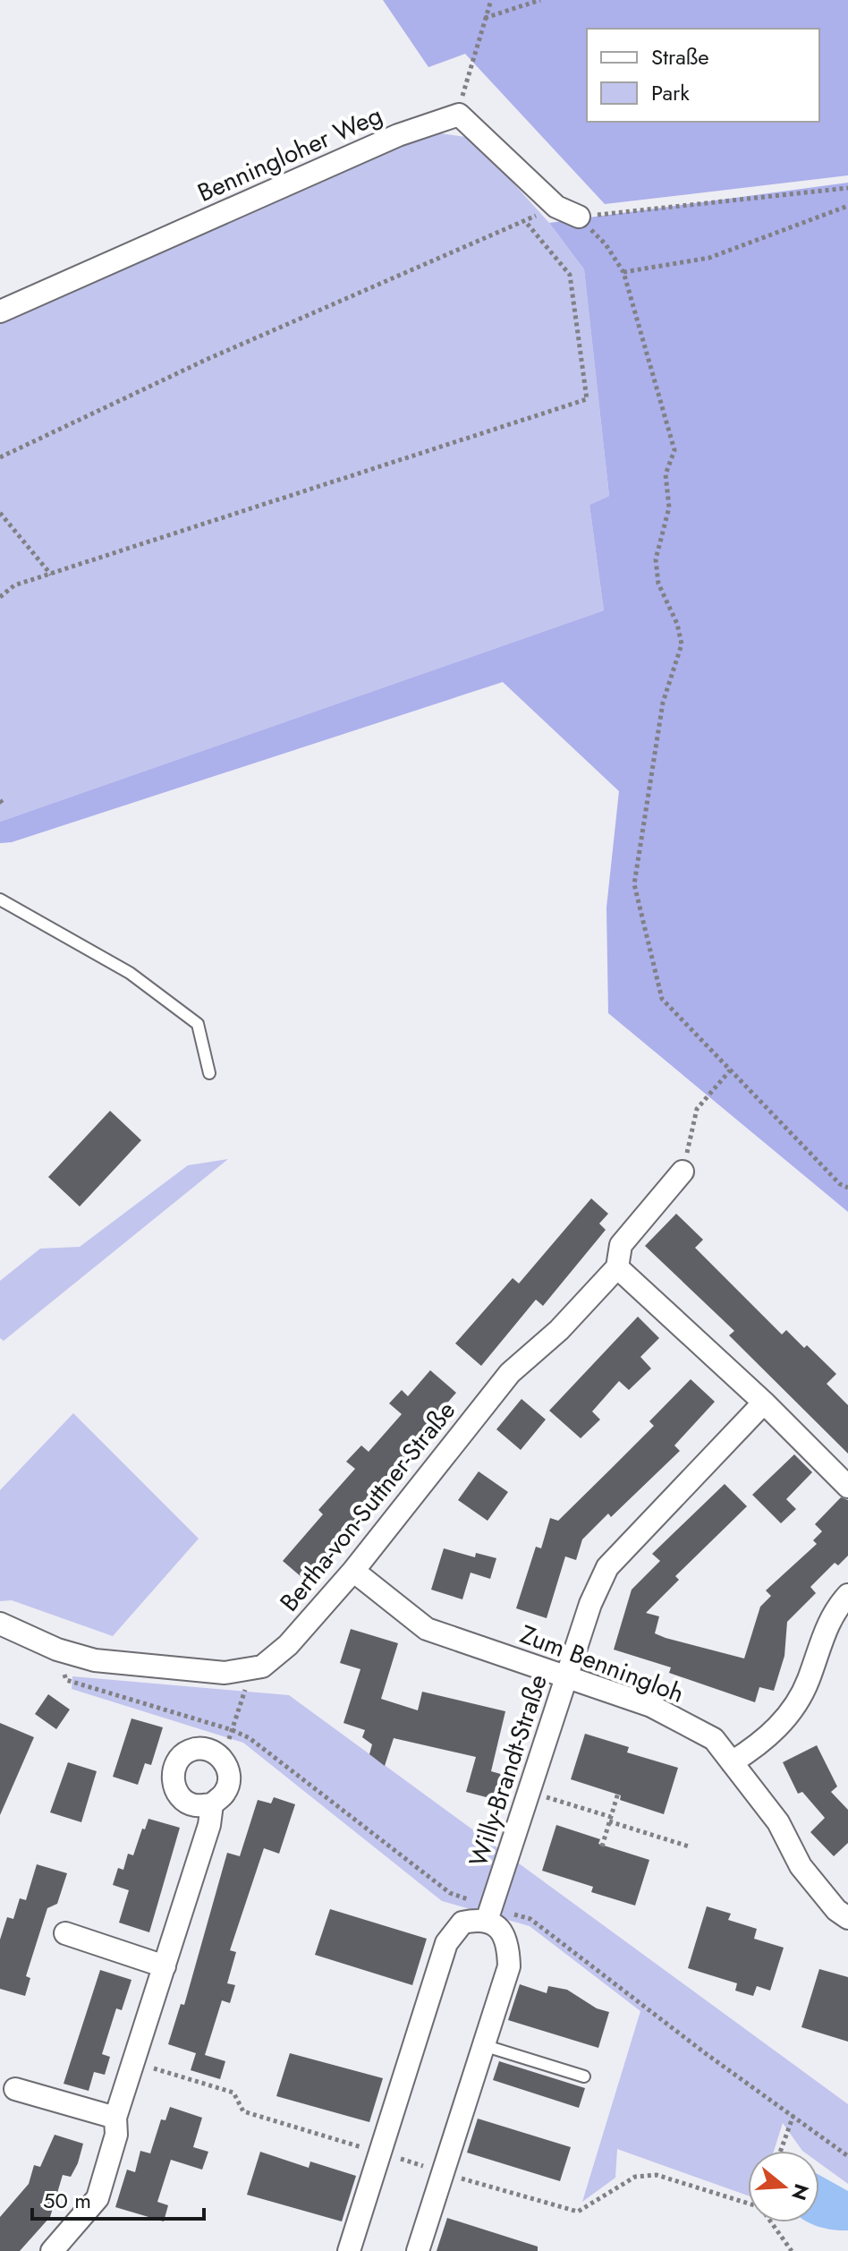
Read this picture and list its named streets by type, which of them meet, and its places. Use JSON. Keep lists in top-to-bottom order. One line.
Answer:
{"streets":{"street":["Benningloher Weg","Bertha-von-Suttner-Straße","Zum Benningloh","Willy-Brandt-Straße"]},"crossings":[["Bertha-von-Suttner-Straße","Zum Benningloh"],["Zum Benningloh","Willy-Brandt-Straße"]],"legend":["Straße","Park"],"scale_bar":"50 m","north":"right"}
